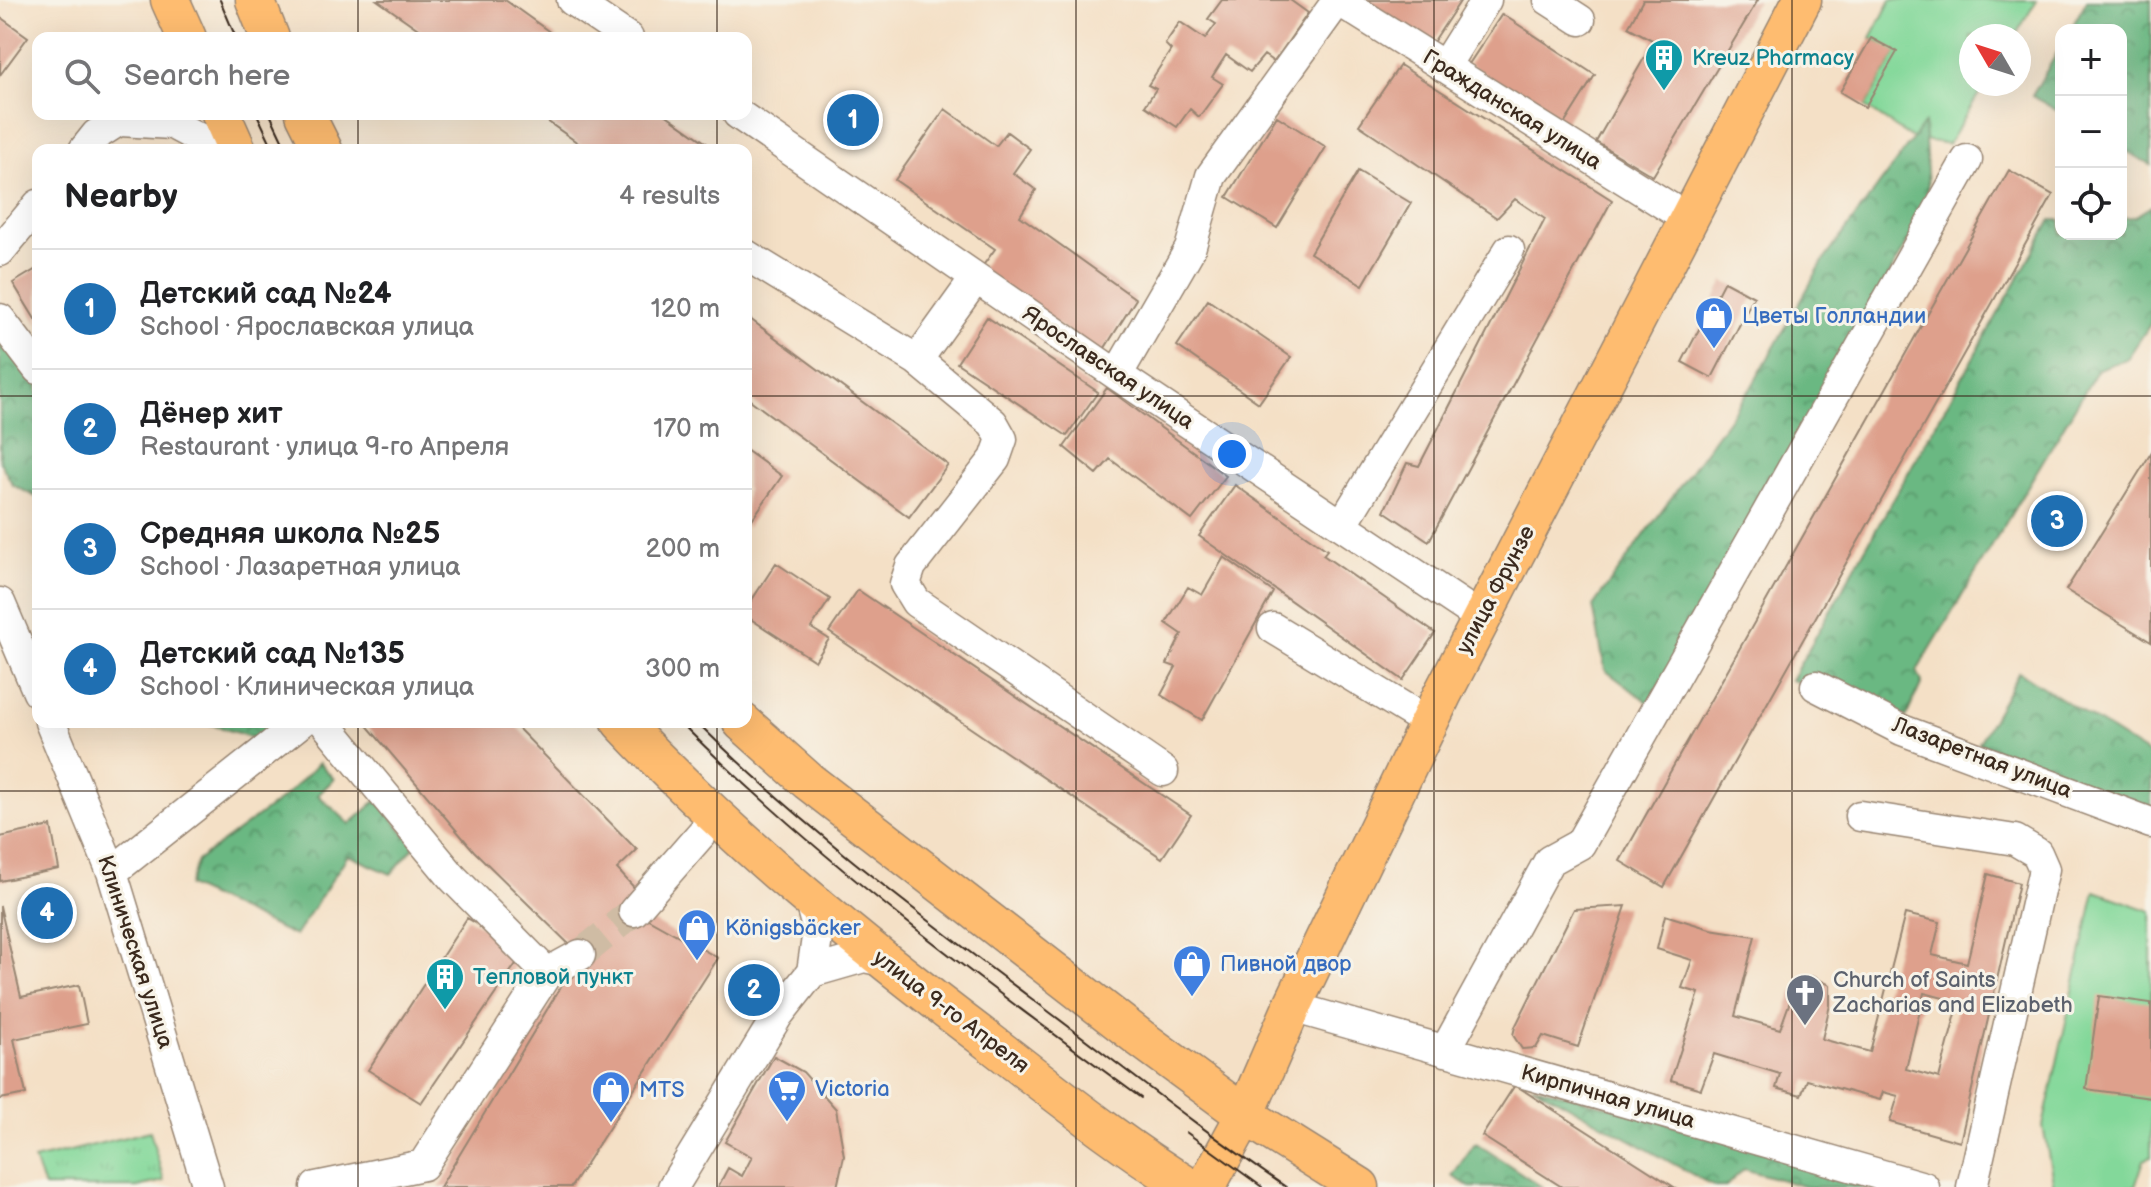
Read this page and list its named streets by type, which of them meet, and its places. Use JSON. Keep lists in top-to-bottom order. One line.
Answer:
{"streets":{"main road":["улица Фрунзе","улица 9-го Апреля"],"street":["Гражданская улица","Ярославская улица","Лазаретная улица","Клиническая улица","Кирпичная улица"]},"crossings":[["Гражданская улица","улица Фрунзе"],["Ярославская улица","улица Фрунзе"],["улица Фрунзе","Кирпичная улица"]],"places":{"building":["Kreuz Pharmacy","Тепловой пункт"],"shop":["Цветы Голландии","Königsbäcker","Пивной двор","MTS"],"church":["Church of Saints Zacharias and Elizabeth"],"supermarket":["Victoria"]},"north":"top left","page":{"map_buttons":["+","−"],"search":"Search here","pins":["1","3","4","2"],"heading":["Nearby","4 results"],"list":[{"mark":"1","name":"Детский сад №24","note":"School · Ярославская улица","value":"120 m"},{"mark":"2","name":"Дёнер хит","note":"Restaurant · улица 9-го Апреля","value":"170 m"},{"mark":"3","name":"Средняя школа №25","note":"School · Лазаретная улица","value":"200 m"},{"mark":"4","name":"Детский сад №135","note":"School · Клиническая улица","value":"300 m"}]}}
